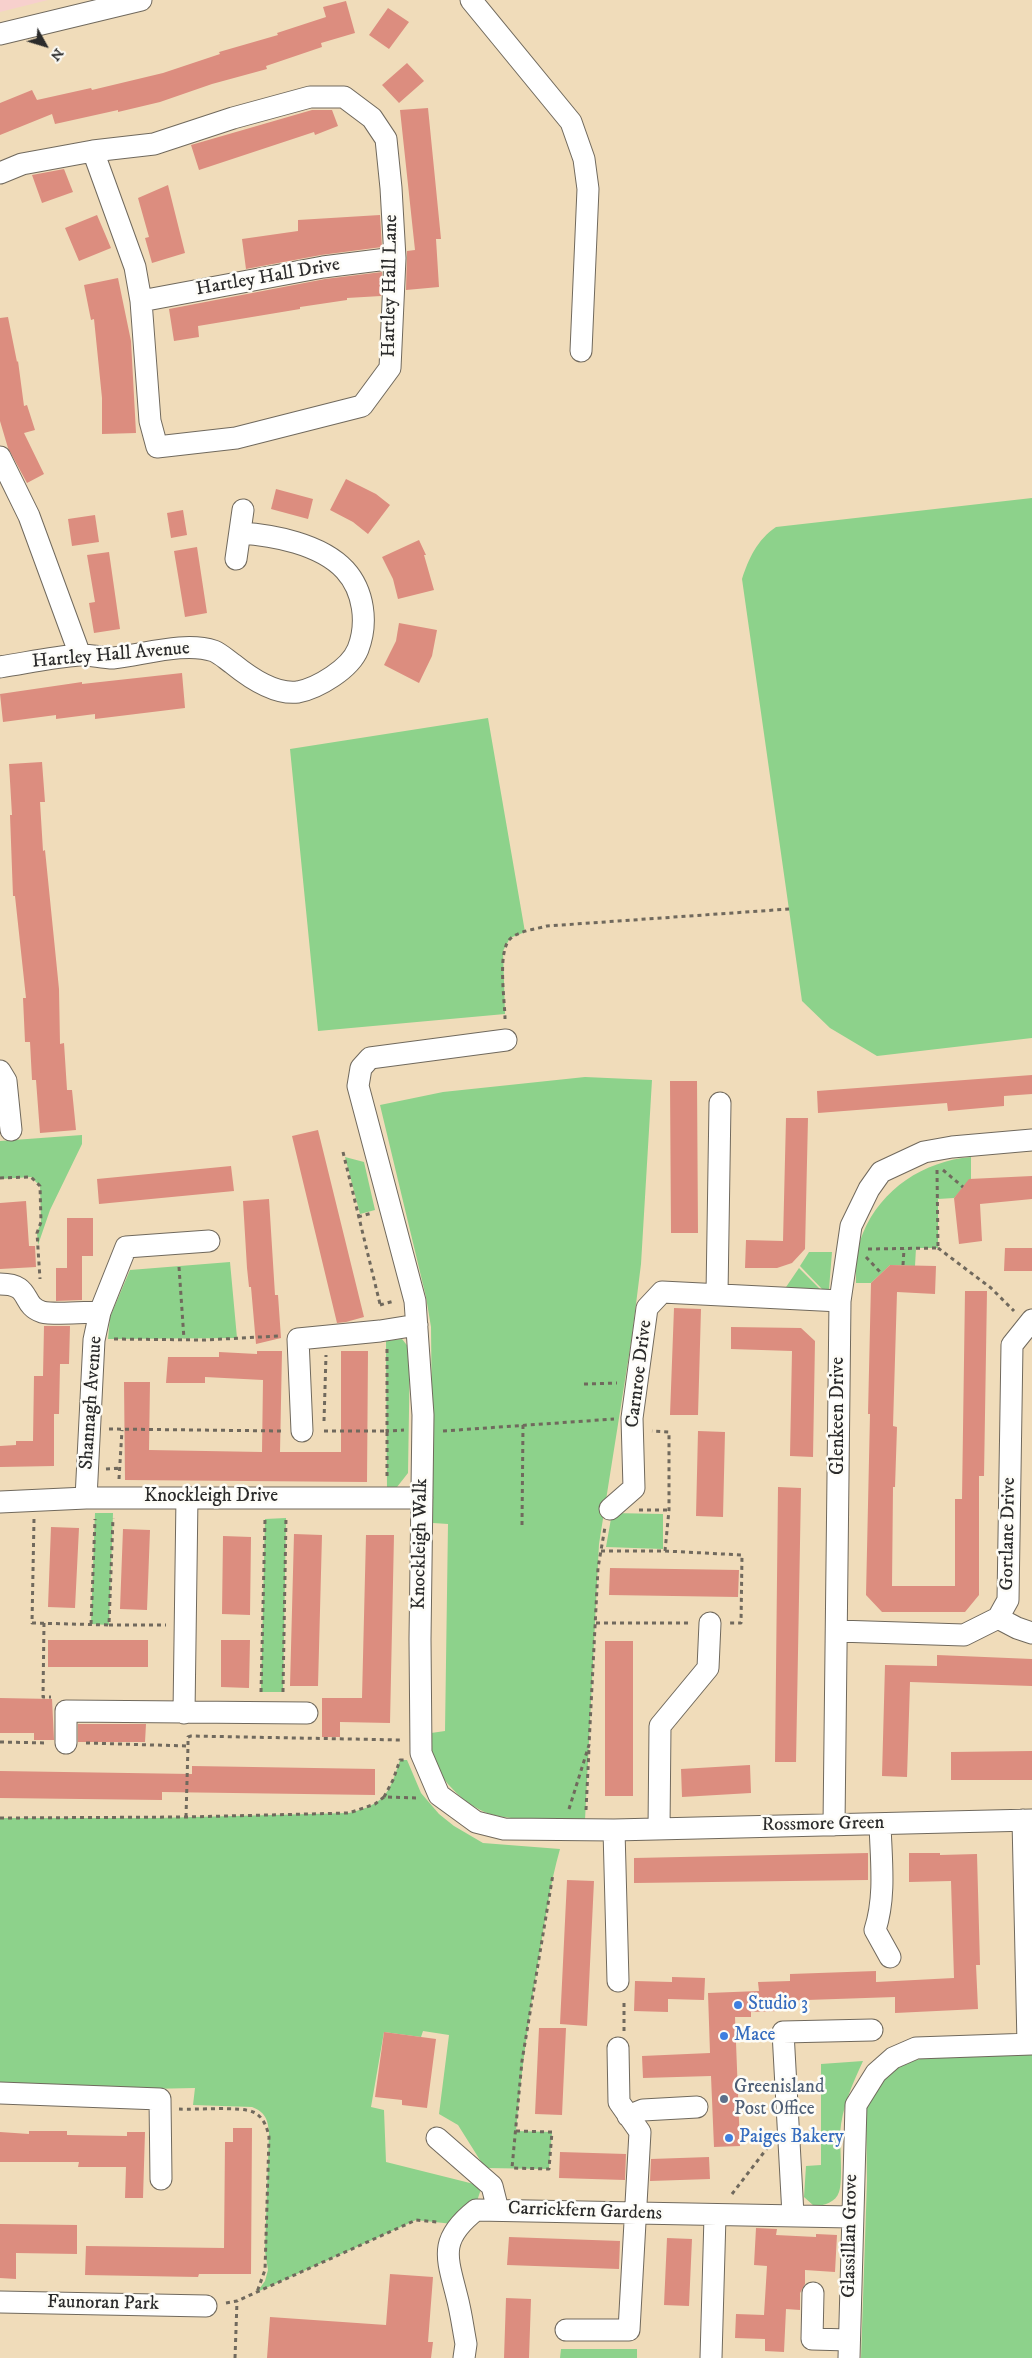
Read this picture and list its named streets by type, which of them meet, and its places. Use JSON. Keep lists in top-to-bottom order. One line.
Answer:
{"streets":{"street":["Hartley Hall Drive","Hartley Hall Lane","Hartley Hall Avenue","Carnroe Drive","Shannagh Avenue","Glenkeen Drive","Knockleigh Drive","Gortlane Drive","Knockleigh Walk","Rossmore Green","Carrickfern Gardens","Glassillan Grove","Faunoran Park"]},"crossings":[["Hartley Hall Drive","Hartley Hall Lane"],["Carnroe Drive","Glenkeen Drive"],["Shannagh Avenue","Knockleigh Drive"],["Glenkeen Drive","Gortlane Drive"],["Glenkeen Drive","Rossmore Green"],["Knockleigh Drive","Knockleigh Walk"],["Knockleigh Walk","Rossmore Green"],["Carrickfern Gardens","Glassillan Grove"]],"places":["Studio 3","Mace","Greenisland Post Office","Paiges Bakery"],"north":"bottom right"}
